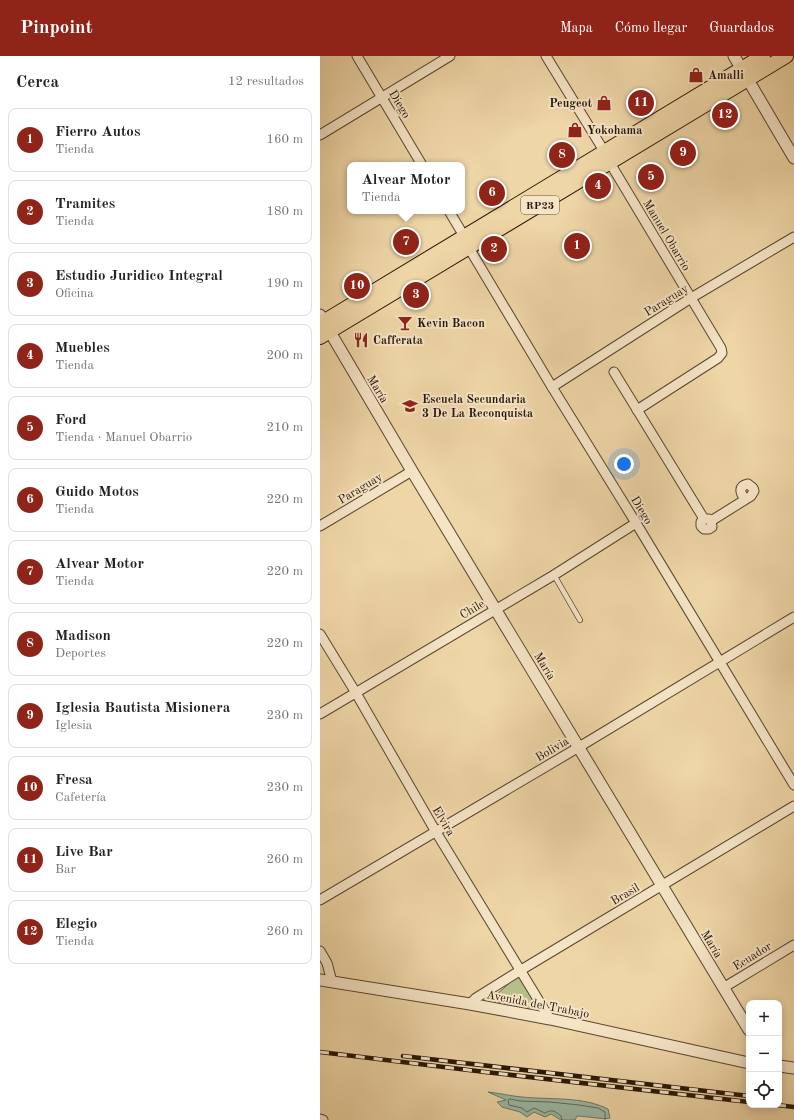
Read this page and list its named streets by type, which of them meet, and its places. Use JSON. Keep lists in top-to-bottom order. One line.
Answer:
{"streets":{"main road":["RP23"],"street":["Diego","Manuel Obarrio","Paraguay","María","Chile","Bolivia","Elvira","Brasil","Ecuador","Avenida del Trabajo"]},"crossings":[["Diego","RP23"],["Diego","Paraguay"],["Diego","Chile"],["Diego","Bolivia"],["RP23","Manuel Obarrio"],["RP23","María"],["Manuel Obarrio","Paraguay"],["Paraguay","María"],["María","Chile"],["María","Bolivia"],["María","Brasil"],["María","Ecuador"],["Chile","Elvira"],["Bolivia","Elvira"],["Elvira","Brasil"],["Elvira","Avenida del Trabajo"],["Brasil","Avenida del Trabajo"]],"places":{"shop":["Amalli","Peugeot","Yokohama"],"bar":["Kevin Bacon"],"restaurant":["Cafferata"],"school or university":["Escuela Secundaria 3 De La Reconquista"]},"page":{"header":"Pinpoint","nav":["Mapa","Cómo llegar","Guardados"],"heading":["Cerca","12 resultados"],"pins":["11","12","9","8","5","4","6","7","1","2","10","3"],"list":[{"mark":"1","name":"Fierro Autos","note":"Tienda","value":"160 m"},{"mark":"2","name":"Tramites","note":"Tienda","value":"180 m"},{"mark":"3","name":"Estudio Juridico Integral","note":"Oficina","value":"190 m"},{"mark":"4","name":"Muebles","note":"Tienda","value":"200 m"},{"mark":"5","name":"Ford","note":"Tienda · Manuel Obarrio","value":"210 m"},{"mark":"6","name":"Guido Motos","note":"Tienda","value":"220 m"},{"mark":"7","name":"Alvear Motor","note":"Tienda","value":"220 m"},{"mark":"8","name":"Madison","note":"Deportes","value":"220 m"},{"mark":"9","name":"Iglesia Bautista Misionera","note":"Iglesia","value":"230 m"},{"mark":"10","name":"Fresa","note":"Cafetería","value":"230 m"},{"mark":"11","name":"Live Bar","note":"Bar","value":"260 m"},{"mark":"12","name":"Elegio","note":"Tienda","value":"260 m"}],"popup":["Alvear Motor","Tienda"],"map_buttons":["+","−"]}}
